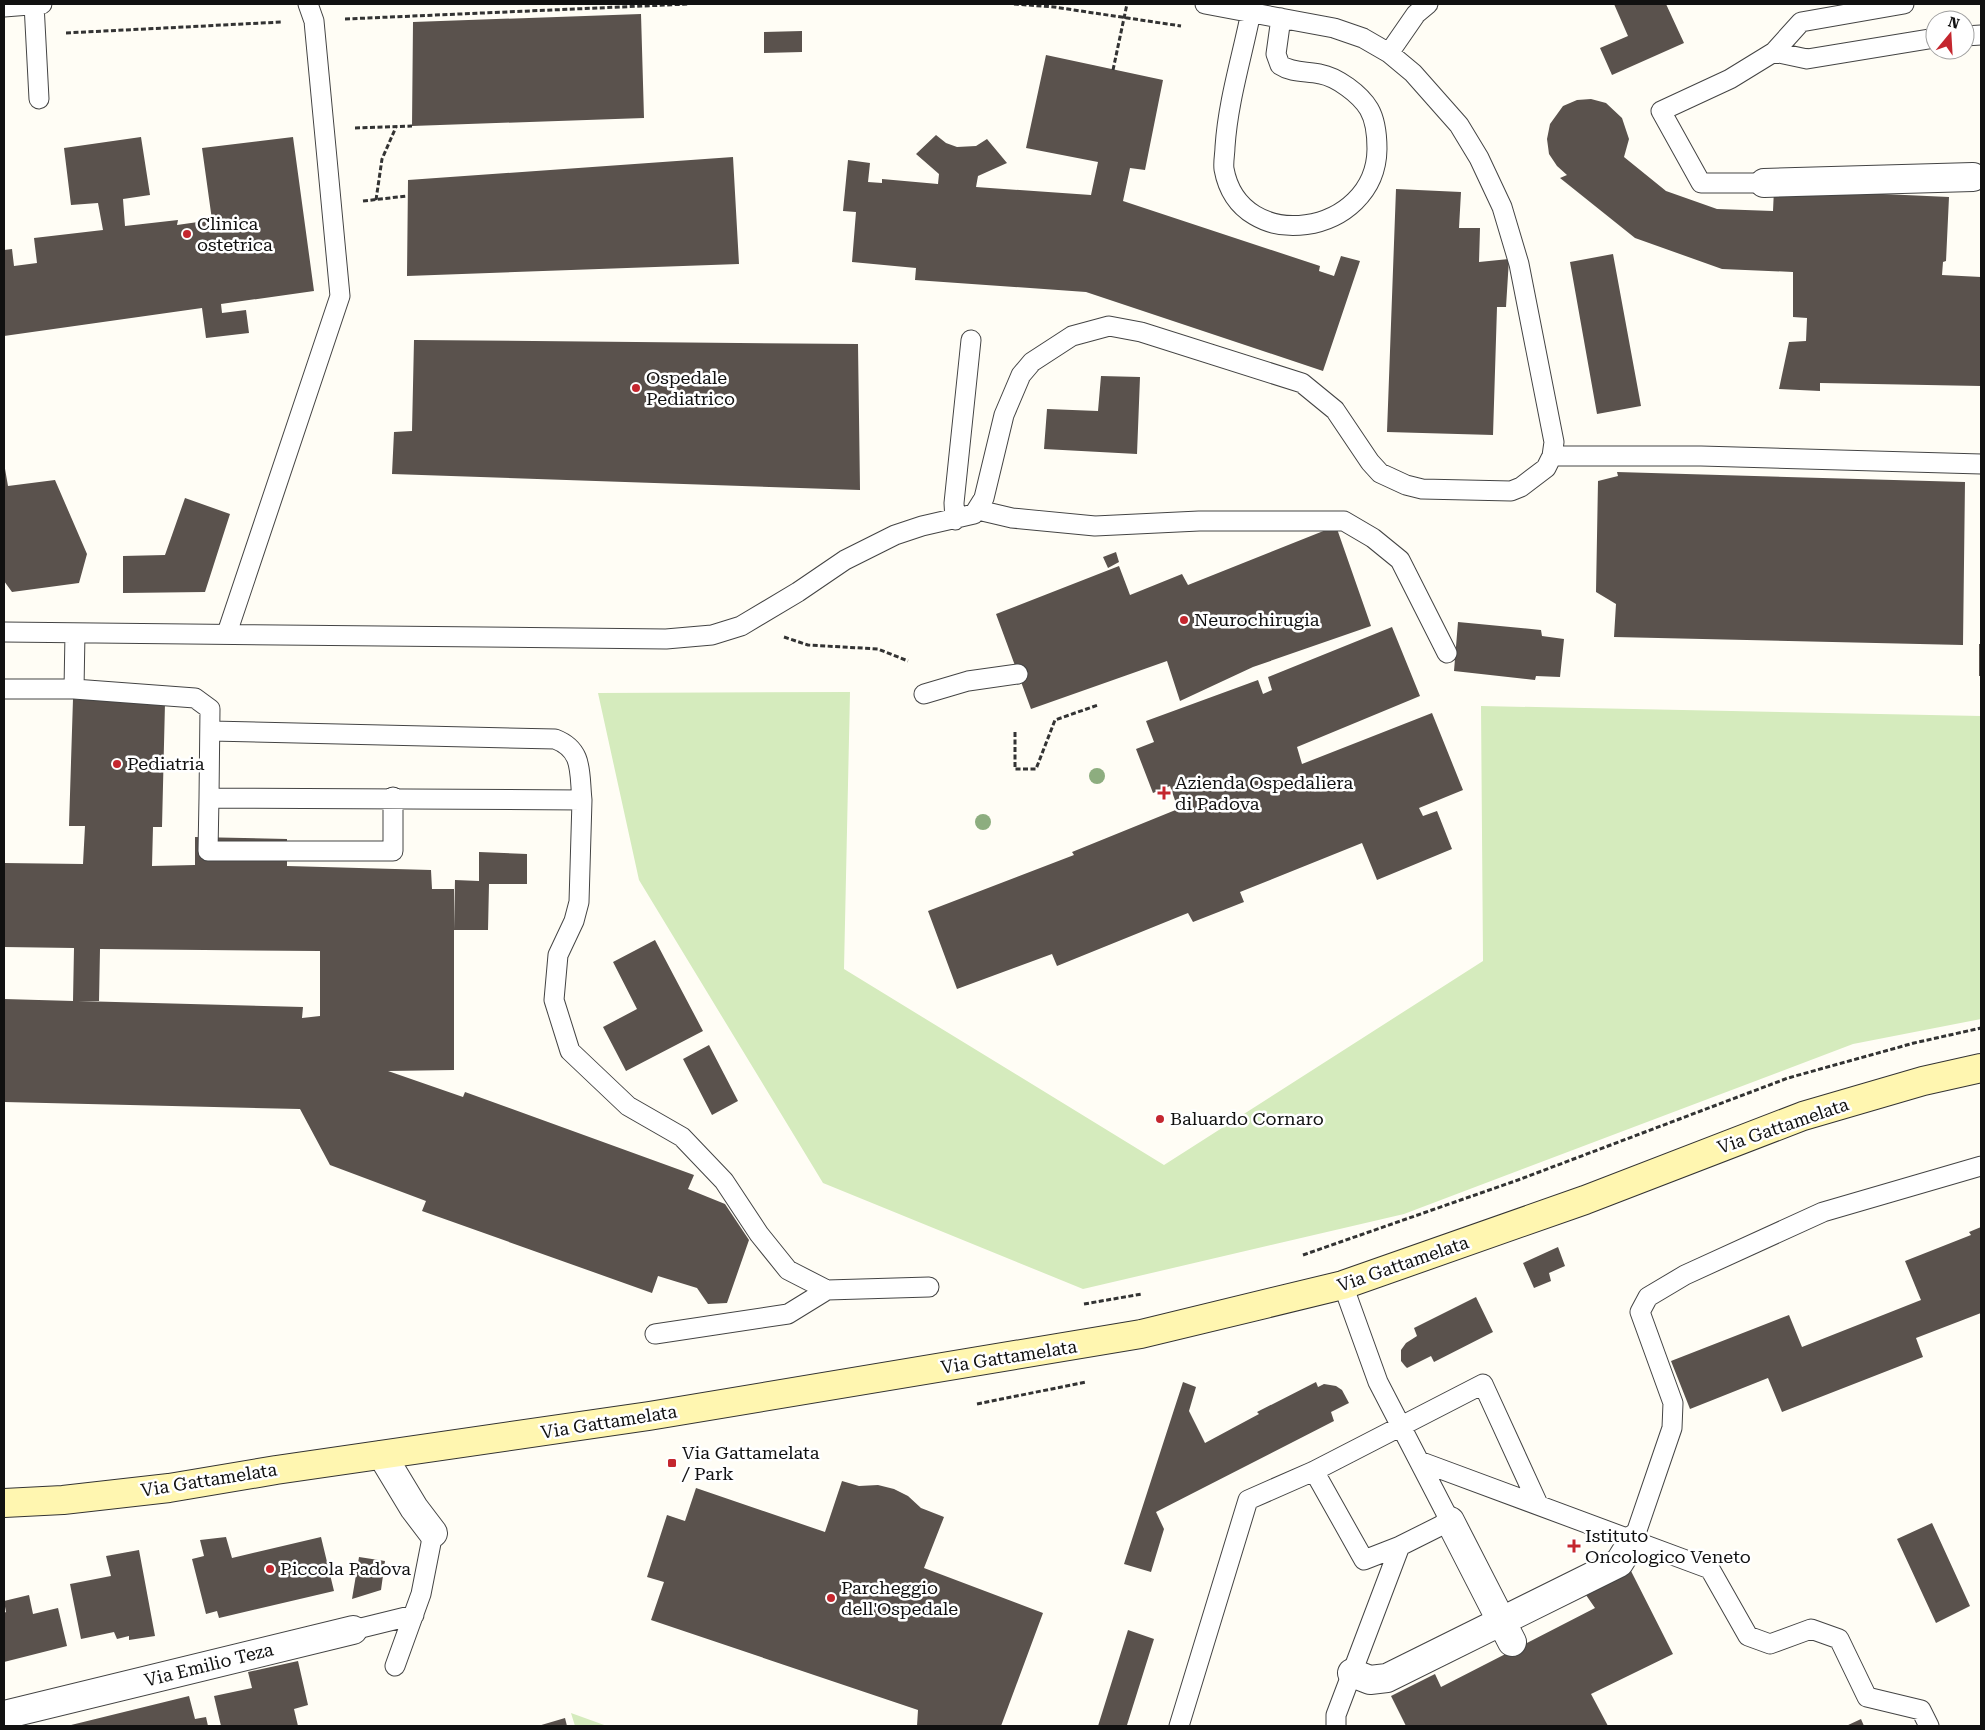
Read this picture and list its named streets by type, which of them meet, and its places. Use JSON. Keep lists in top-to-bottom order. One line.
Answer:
{"streets":{"main road":["Via Gattamelata"],"street":["Via Emilio Teza"]},"places":{"other":["Clinica ostetrica","Ospedale Pediatrico","Neurochirugia","Pediatria","Baluardo Cornaro","Piccola Padova","Parcheggio dell'Ospedale"],"health":["Azienda Ospedaliera di Padova","Istituto Oncologico Veneto"],"transit":["Via Gattamelata / Park"]},"north":"top"}
